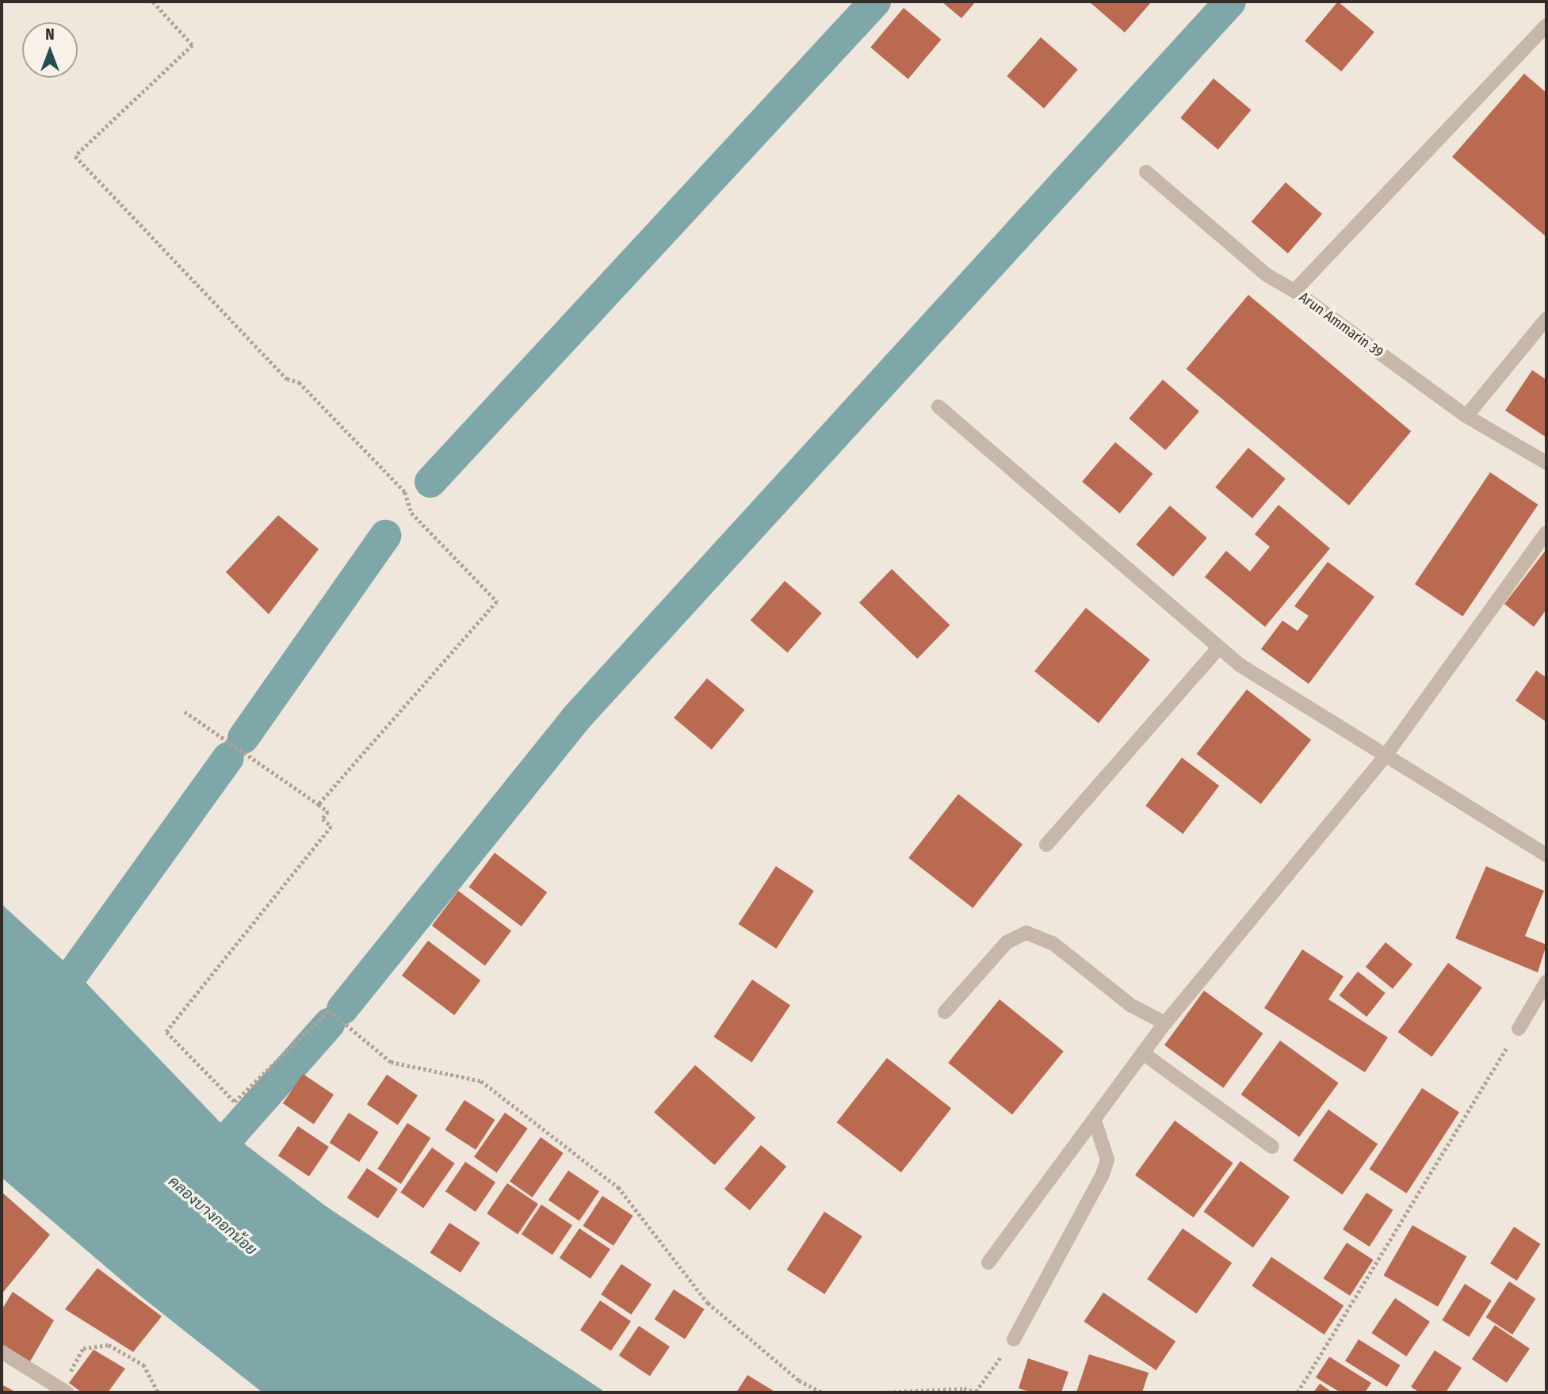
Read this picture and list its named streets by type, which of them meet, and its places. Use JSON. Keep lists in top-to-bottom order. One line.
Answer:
{"streets":{"street":["Arun Ammarin 39"]},"water":["คลองบางกอกน้อย"],"north":"top"}
